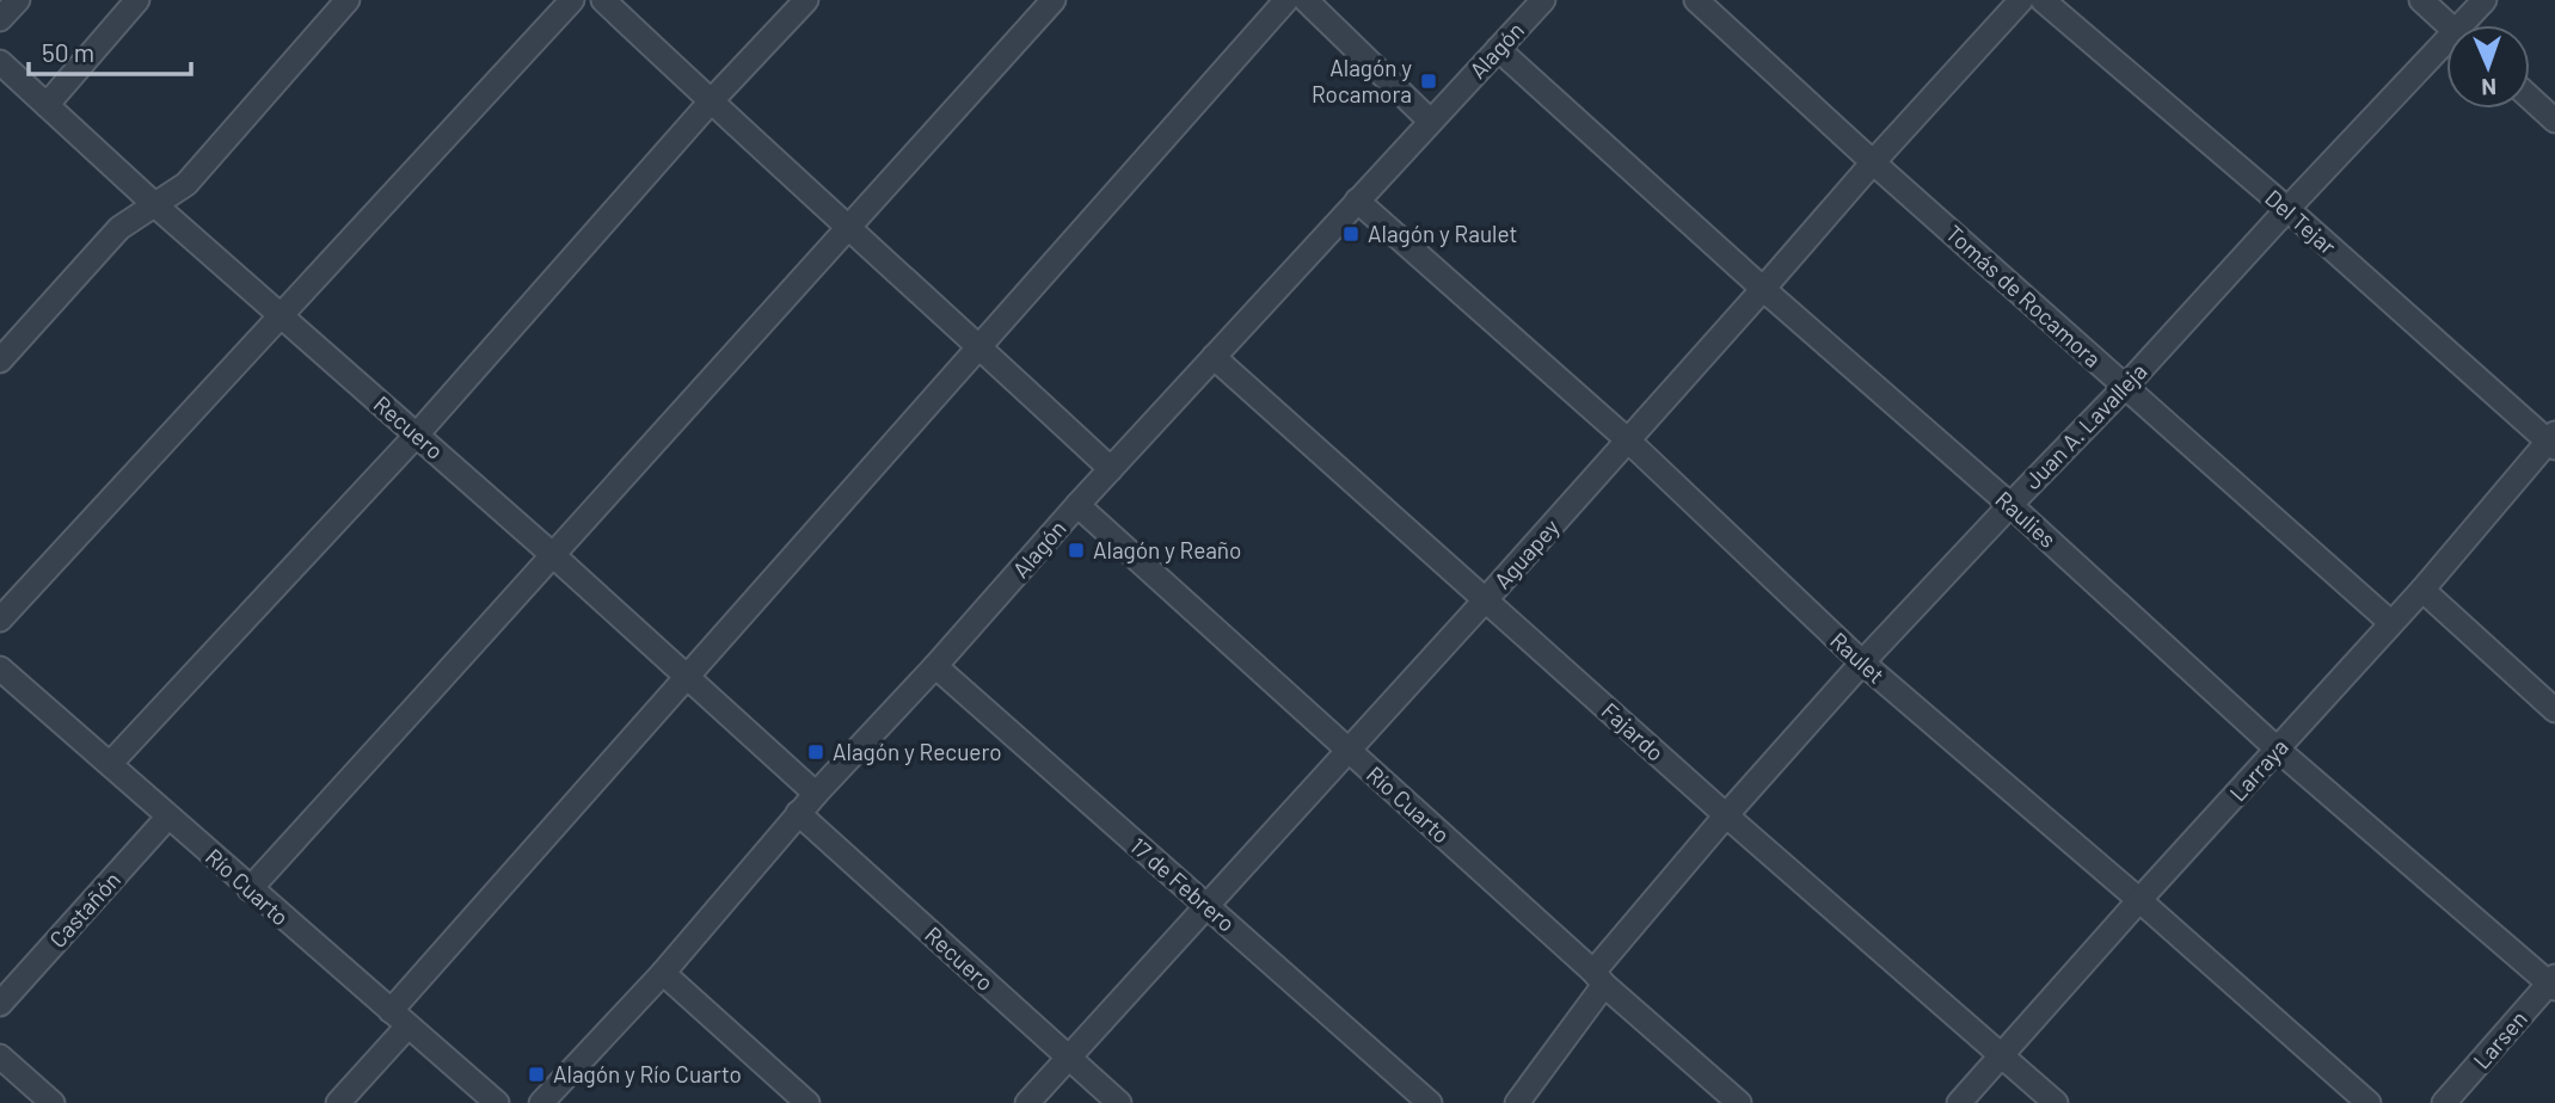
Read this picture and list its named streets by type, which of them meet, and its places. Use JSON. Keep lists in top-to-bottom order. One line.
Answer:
{"streets":{"street":["Alagón","Del Tejar","Tomás de Rocamora","Juan A. Lavalleja","Recuero","Raulies","Aguapey","Raulet","Fajardo","Larraya","Río Cuarto","17 de Febrero","Castañón","Larsen"]},"crossings":[["Alagón","Recuero"],["Alagón","Raulies"],["Alagón","Raulet"],["Alagón","Fajardo"],["Alagón","Río Cuarto"],["Alagón","17 de Febrero"],["Del Tejar","Juan A. Lavalleja"],["Del Tejar","Larraya"],["Tomás de Rocamora","Juan A. Lavalleja"],["Tomás de Rocamora","Aguapey"],["Tomás de Rocamora","Larraya"],["Juan A. Lavalleja","Raulies"],["Juan A. Lavalleja","Raulet"],["Juan A. Lavalleja","Fajardo"],["Juan A. Lavalleja","Río Cuarto"],["Recuero","Aguapey"],["Raulies","Aguapey"],["Raulies","Larraya"],["Raulies","Larsen"],["Aguapey","Raulet"],["Aguapey","Fajardo"],["Aguapey","Río Cuarto"],["Aguapey","17 de Febrero"],["Raulet","Larraya"],["Fajardo","Larraya"],["Río Cuarto","Castañón"]],"places":{"transit":["Alagón y Rocamora","Alagón y Raulet","Alagón y Reaño","Alagón y Recuero","Alagón y Río Cuarto"]},"scale_bar":"50 m","north":"bottom"}
